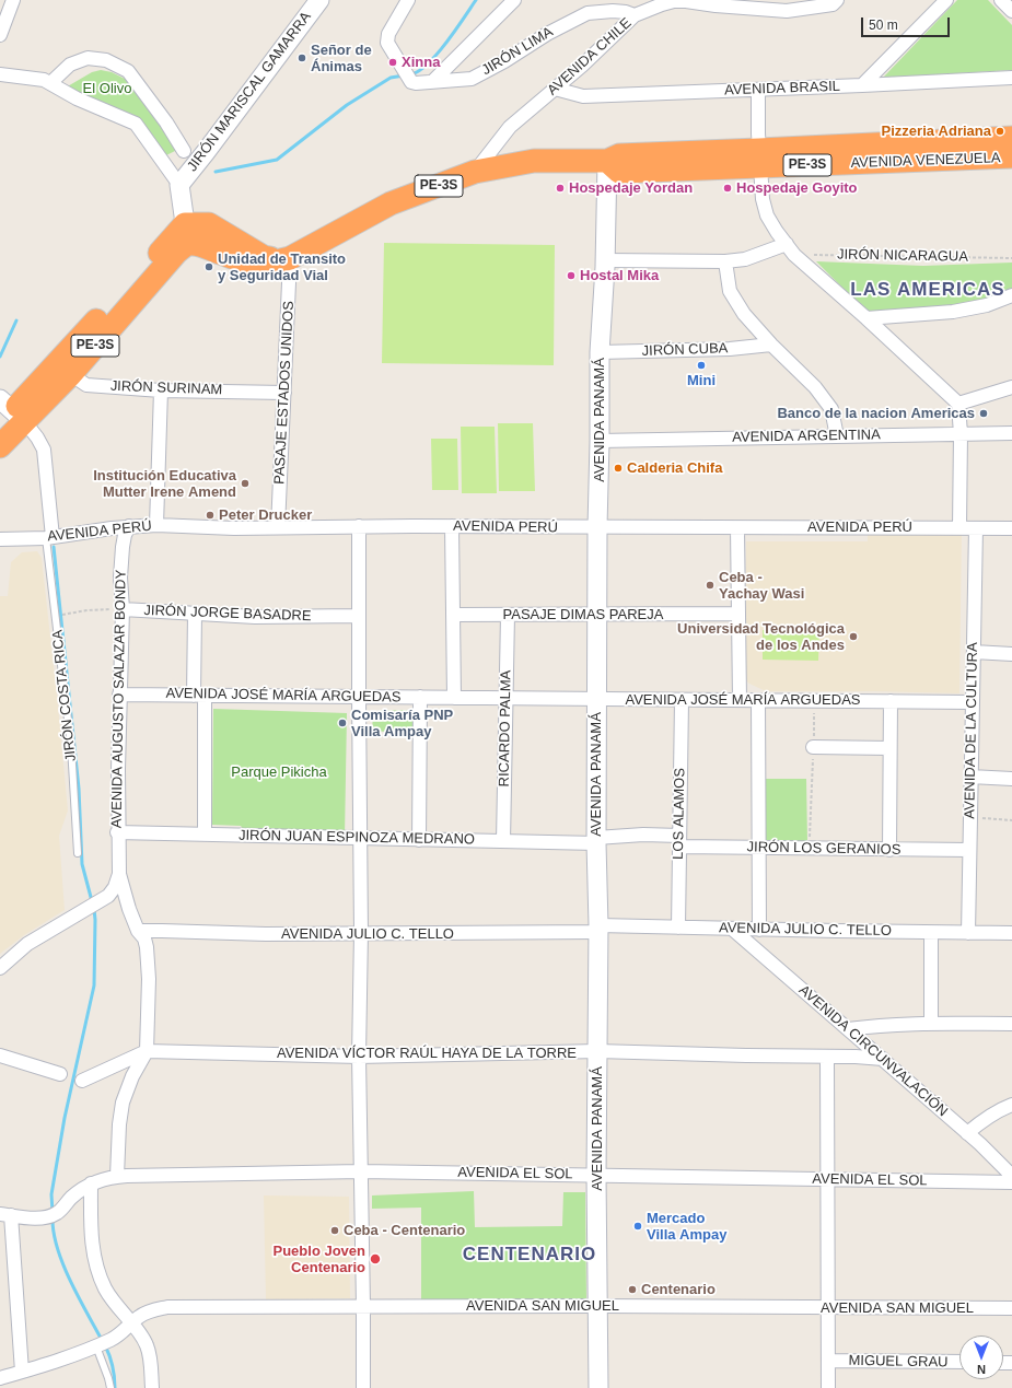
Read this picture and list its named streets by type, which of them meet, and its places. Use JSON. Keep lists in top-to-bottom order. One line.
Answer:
{"streets":{"highway":["AVENIDA VENEZUELA","PE-3S"],"street":["JIRÓN LIMA","AVENIDA CHILE","AVENIDA BRASIL","JIRÓN MARISCAL GAMARRA","JIRÓN CUBA","JIRÓN SURINAM","PASAJE ESTADOS UNIDOS","AVENIDA PANAMÁ","AVENIDA ARGENTINA","AVENIDA PERÚ","JIRÓN JORGE BASADRE","PASAJE DIMAS PAREJA","JIRÓN COSTA RICA","AVENIDA JOSÉ MARÍA ARGUEDAS","AVENIDA AUGUSTO SALAZAR BONDY","RICARDO PALMA","AVENIDA DE LA CULTURA","LOS ALAMOS","JIRÓN JUAN ESPINOZA MEDRANO","JIRÓN LOS GERANIOS","AVENIDA JULIO C. TELLO","AVENIDA CIRCUNVALACIÓN","AVENIDA VÍCTOR RAÚL HAYA DE LA TORRE","AVENIDA EL SOL","AVENIDA SAN MIGUEL","MIGUEL GRAU"],"path":["JIRÓN NICARAGUA"]},"crossings":[["JIRÓN LIMA","AVENIDA CHILE"],["AVENIDA CHILE","AVENIDA BRASIL"],["AVENIDA CHILE","AVENIDA VENEZUELA"],["AVENIDA VENEZUELA","PE-3S"],["AVENIDA VENEZUELA","PASAJE ESTADOS UNIDOS"],["AVENIDA VENEZUELA","AVENIDA PANAMÁ"],["PE-3S","JIRÓN SURINAM"],["PE-3S","JIRÓN COSTA RICA"],["JIRÓN CUBA","AVENIDA PANAMÁ"],["JIRÓN SURINAM","PASAJE ESTADOS UNIDOS"],["PASAJE ESTADOS UNIDOS","AVENIDA PERÚ"],["AVENIDA PANAMÁ","AVENIDA ARGENTINA"],["AVENIDA PANAMÁ","AVENIDA PERÚ"],["AVENIDA PANAMÁ","PASAJE DIMAS PAREJA"],["AVENIDA PANAMÁ","AVENIDA JOSÉ MARÍA ARGUEDAS"],["AVENIDA PANAMÁ","JIRÓN JUAN ESPINOZA MEDRANO"],["AVENIDA PANAMÁ","JIRÓN LOS GERANIOS"],["AVENIDA PANAMÁ","AVENIDA JULIO C. TELLO"],["AVENIDA PANAMÁ","AVENIDA VÍCTOR RAÚL HAYA DE LA TORRE"],["AVENIDA PANAMÁ","AVENIDA EL SOL"],["AVENIDA PANAMÁ","AVENIDA SAN MIGUEL"],["AVENIDA PERÚ","JIRÓN COSTA RICA"],["AVENIDA PERÚ","AVENIDA AUGUSTO SALAZAR BONDY"],["AVENIDA PERÚ","AVENIDA DE LA CULTURA"],["JIRÓN JORGE BASADRE","AVENIDA AUGUSTO SALAZAR BONDY"],["PASAJE DIMAS PAREJA","RICARDO PALMA"],["AVENIDA JOSÉ MARÍA ARGUEDAS","AVENIDA AUGUSTO SALAZAR BONDY"],["AVENIDA JOSÉ MARÍA ARGUEDAS","RICARDO PALMA"],["AVENIDA JOSÉ MARÍA ARGUEDAS","AVENIDA DE LA CULTURA"],["AVENIDA JOSÉ MARÍA ARGUEDAS","LOS ALAMOS"],["AVENIDA AUGUSTO SALAZAR BONDY","JIRÓN JUAN ESPINOZA MEDRANO"],["RICARDO PALMA","JIRÓN JUAN ESPINOZA MEDRANO"],["AVENIDA DE LA CULTURA","JIRÓN LOS GERANIOS"],["AVENIDA DE LA CULTURA","AVENIDA JULIO C. TELLO"],["LOS ALAMOS","JIRÓN LOS GERANIOS"],["LOS ALAMOS","AVENIDA JULIO C. TELLO"],["JIRÓN JUAN ESPINOZA MEDRANO","JIRÓN LOS GERANIOS"],["AVENIDA JULIO C. TELLO","AVENIDA CIRCUNVALACIÓN"],["AVENIDA CIRCUNVALACIÓN","AVENIDA VÍCTOR RAÚL HAYA DE LA TORRE"],["AVENIDA CIRCUNVALACIÓN","AVENIDA EL SOL"]],"districts":["LAS AMERICAS","CENTENARIO"],"parks":["El Olivo","Parque Pikicha"],"places":["Señor de Ánimas","Xinna","Pizzeria Adriana","Hospedaje Yordan","Hospedaje Goyito","Unidad de Transito y Seguridad Vial","Hostal Mika","Mini","Banco de la nacion Americas","Calderia Chifa","Institución Educativa Mutter Irene Amend","Peter Drucker","Ceba - Yachay Wasi","Universidad Tecnológica de los Andes","Comisaría PNP Villa Ampay","Mercado Villa Ampay","Ceba - Centenario","Pueblo Joven Centenario","Centenario"],"scale_bar":"50 m","north":"bottom"}
